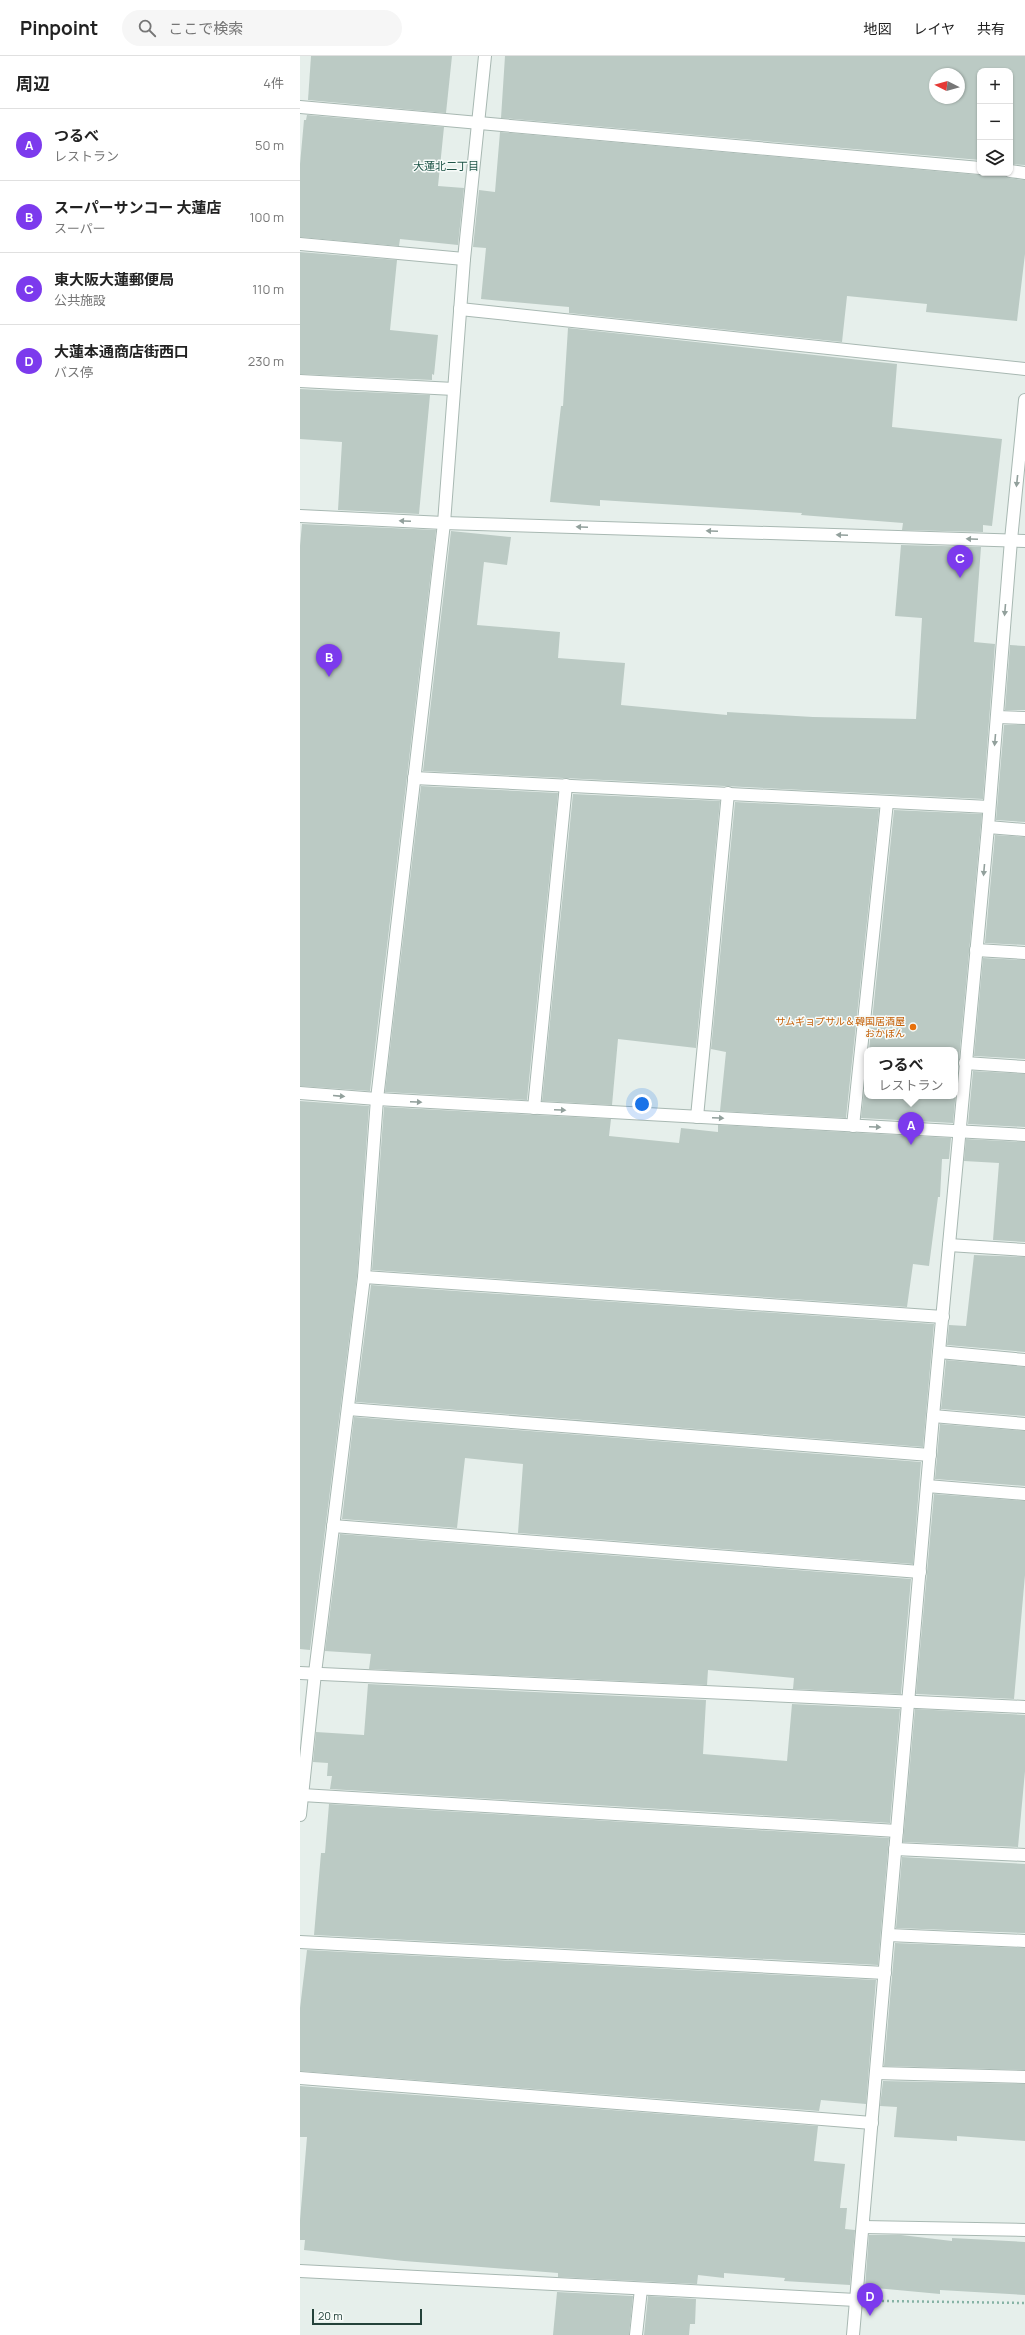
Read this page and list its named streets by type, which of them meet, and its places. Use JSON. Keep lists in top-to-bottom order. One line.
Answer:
{"districts":["大蓮北二丁目"],"places":["サムギョプサル＆韓国居酒屋 おかぽん"],"scale_bar":"20 m","north":"left","page":{"header":"Pinpoint","search":"ここで検索","nav":["地図","レイヤ","共有"],"heading":["周辺","4件"],"map_buttons":["+","−"],"list":[{"mark":"A","name":"つるべ","note":"レストラン","value":"50 m"},{"mark":"B","name":"スーパーサンコー 大蓮店","note":"スーパー","value":"100 m"},{"mark":"C","name":"東大阪大蓮郵便局","note":"公共施設","value":"110 m"},{"mark":"D","name":"大蓮本通商店街西口","note":"バス停","value":"230 m"}],"pins":["C","B","A","D"],"popup":["つるべ","レストラン"],"scale":"20 m"}}
